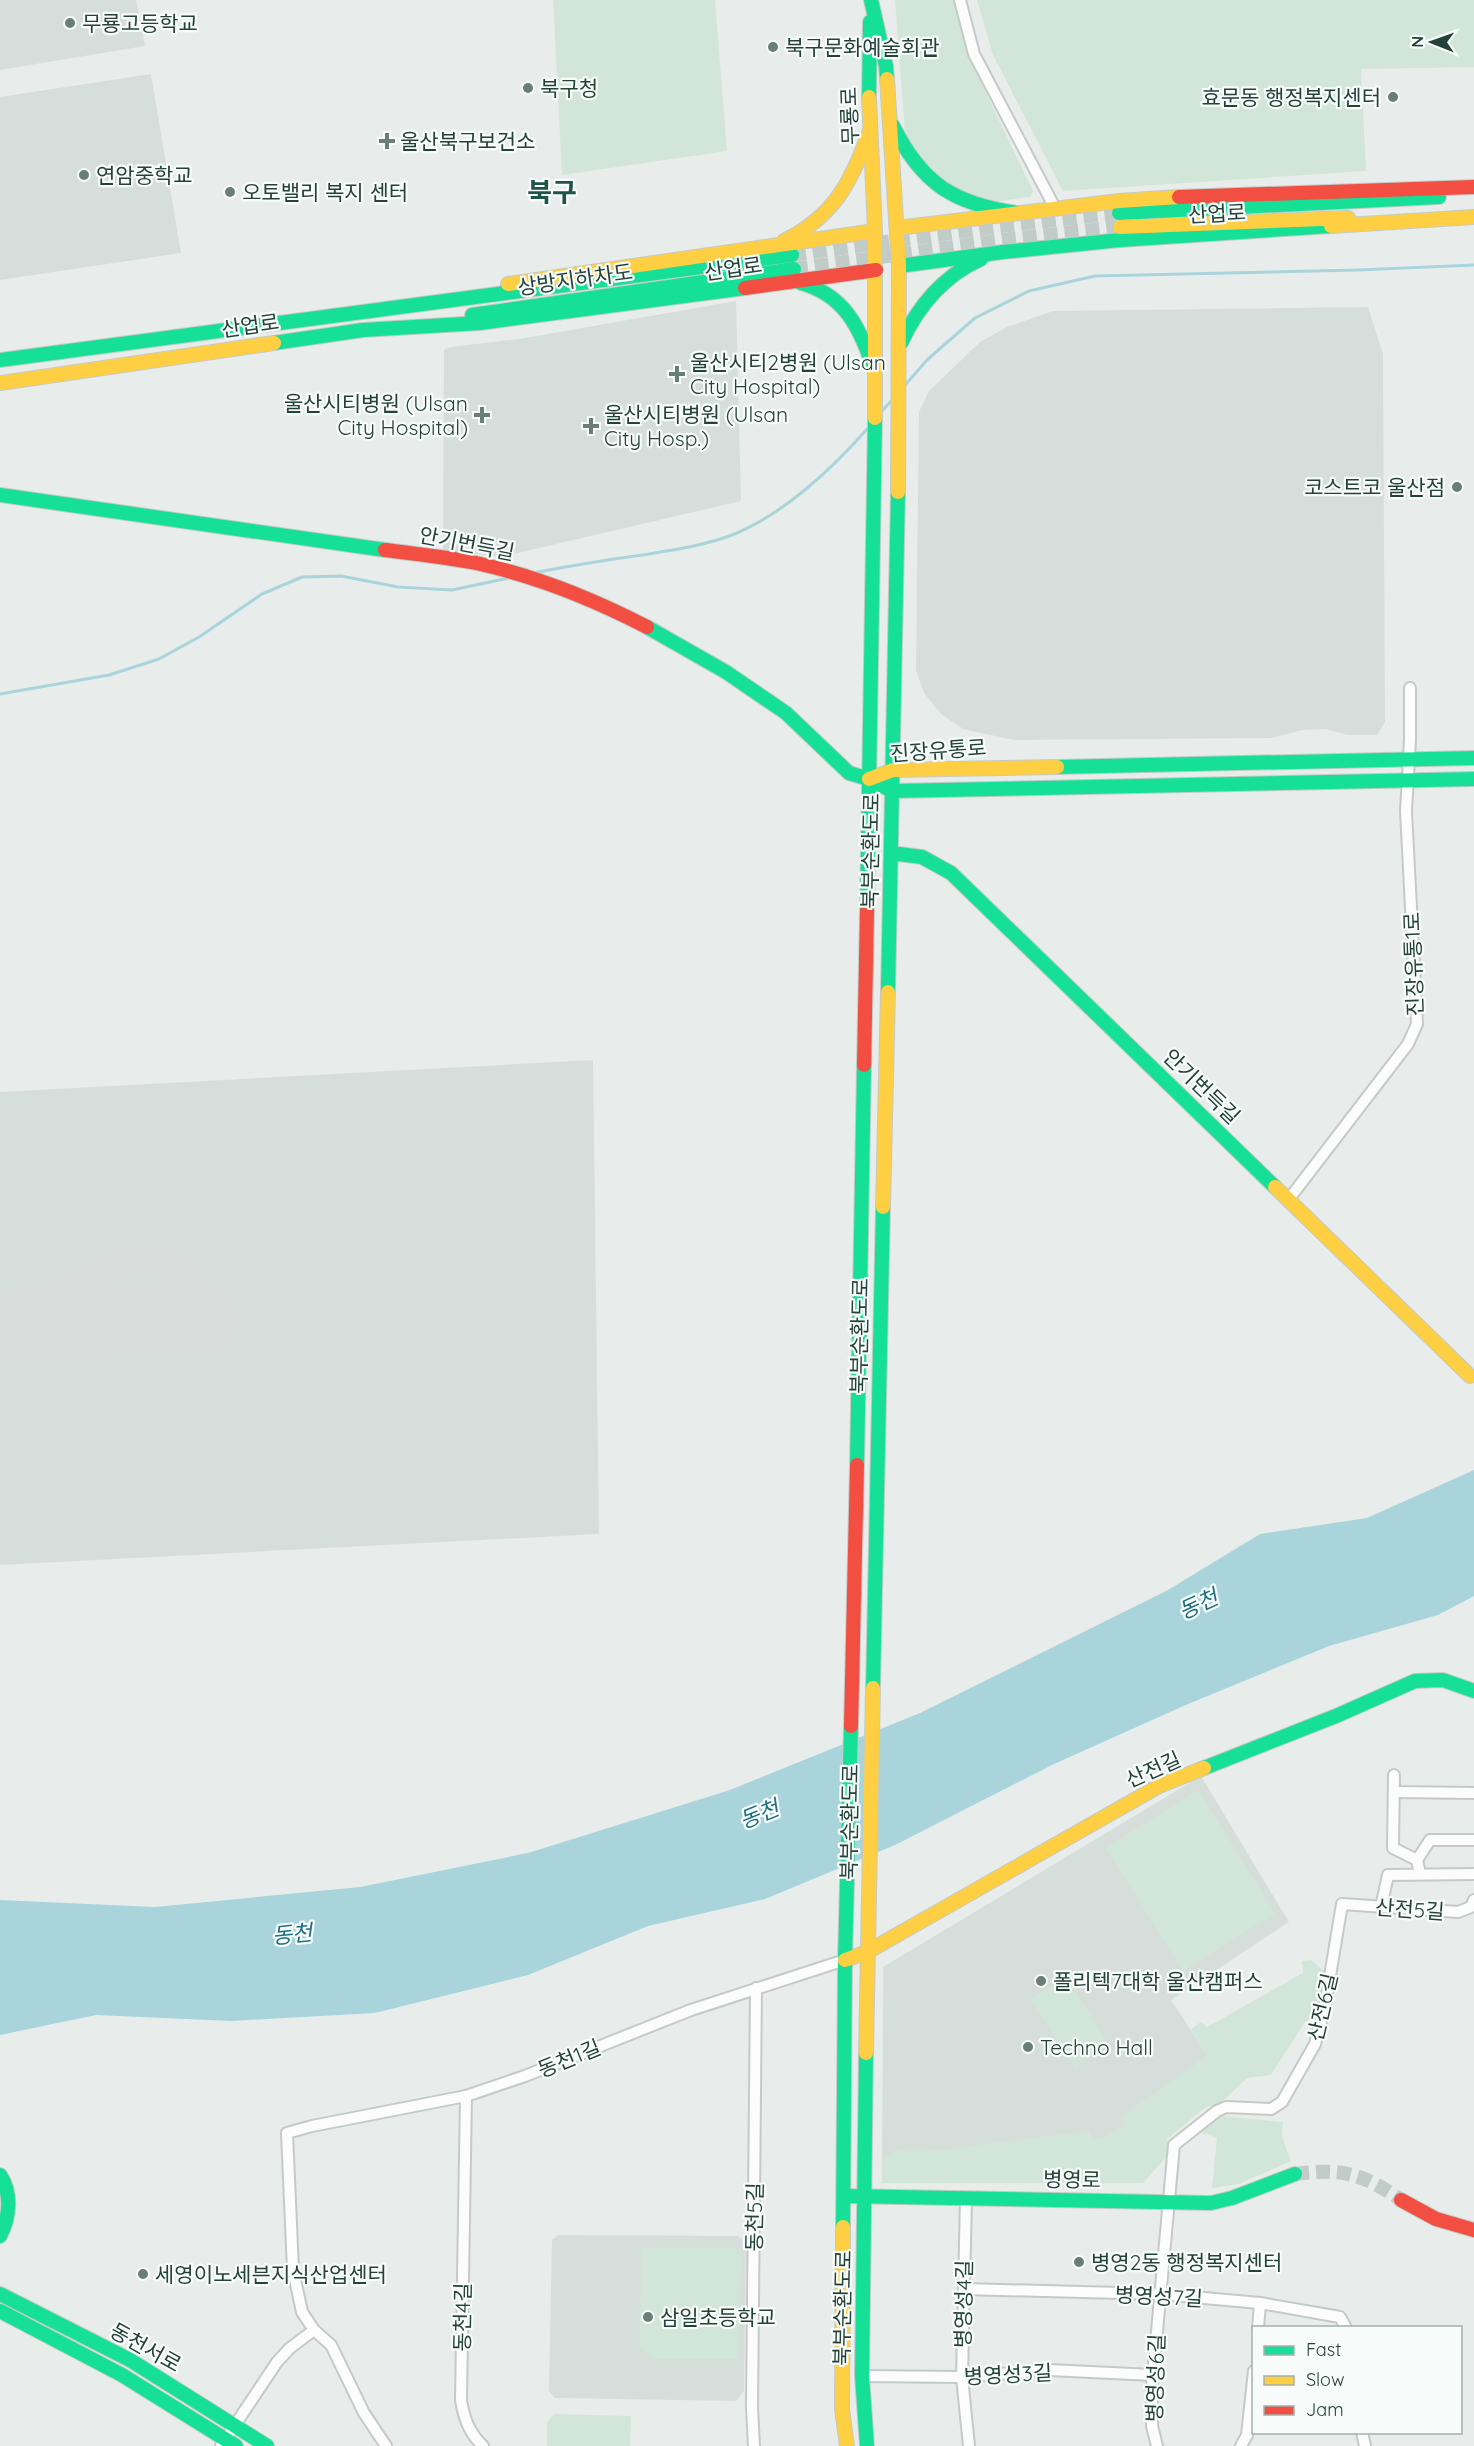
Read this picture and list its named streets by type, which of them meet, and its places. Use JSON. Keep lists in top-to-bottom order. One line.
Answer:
{"streets":{"main road":["무룡로","산업로","상방지하차도","안기번득길","진장유통로","북부순환도로","산전길","병영로","동천서로"],"street":["진장유통1로","산전5길","산전6길","동천1길","동천5길","병영성7길","병영성4길","동천4길","병영성3길","병영성6길"]},"crossings":[["무룡로","산업로"],["무룡로","북부순환도로"],["산업로","상방지하차도"],["산업로","북부순환도로"],["안기번득길","진장유통로"],["안기번득길","북부순환도로"],["안기번득길","진장유통1로"],["진장유통로","북부순환도로"],["진장유통로","진장유통1로"],["북부순환도로","산전길"],["북부순환도로","동천1길"],["북부순환도로","병영로"],["북부순환도로","병영성3길"],["산전길","동천1길"],["산전5길","산전6길"],["산전6길","병영로"],["산전6길","병영성6길"],["동천1길","동천5길"],["동천1길","동천4길"],["병영로","병영성4길"],["병영로","병영성6길"],["병영성7길","병영성4길"],["병영성7길","병영성6길"],["병영성4길","병영성3길"],["병영성3길","병영성6길"]],"districts":["북구"],"water":["동천"],"places":{"other":["무룡고등학교","북구문화예술회관","북구청","효문동 행정복지센터","연암중학교","오토밸리 복지 센터","코스트코 울산점","폴리텍7대학 울산캠퍼스","Techno Hall","병영2동 행정복지센터","세영이노세븐지식산업센터","삼일초등학교"],"health":["울산북구보건소","울산시티2병원 (Ulsan City Hospital)","울산시티병원 (Ulsan City Hospital)","울산시티병원 (Ulsan City Hosp.)"]},"legend":["Fast","Slow","Jam"],"north":"left"}
